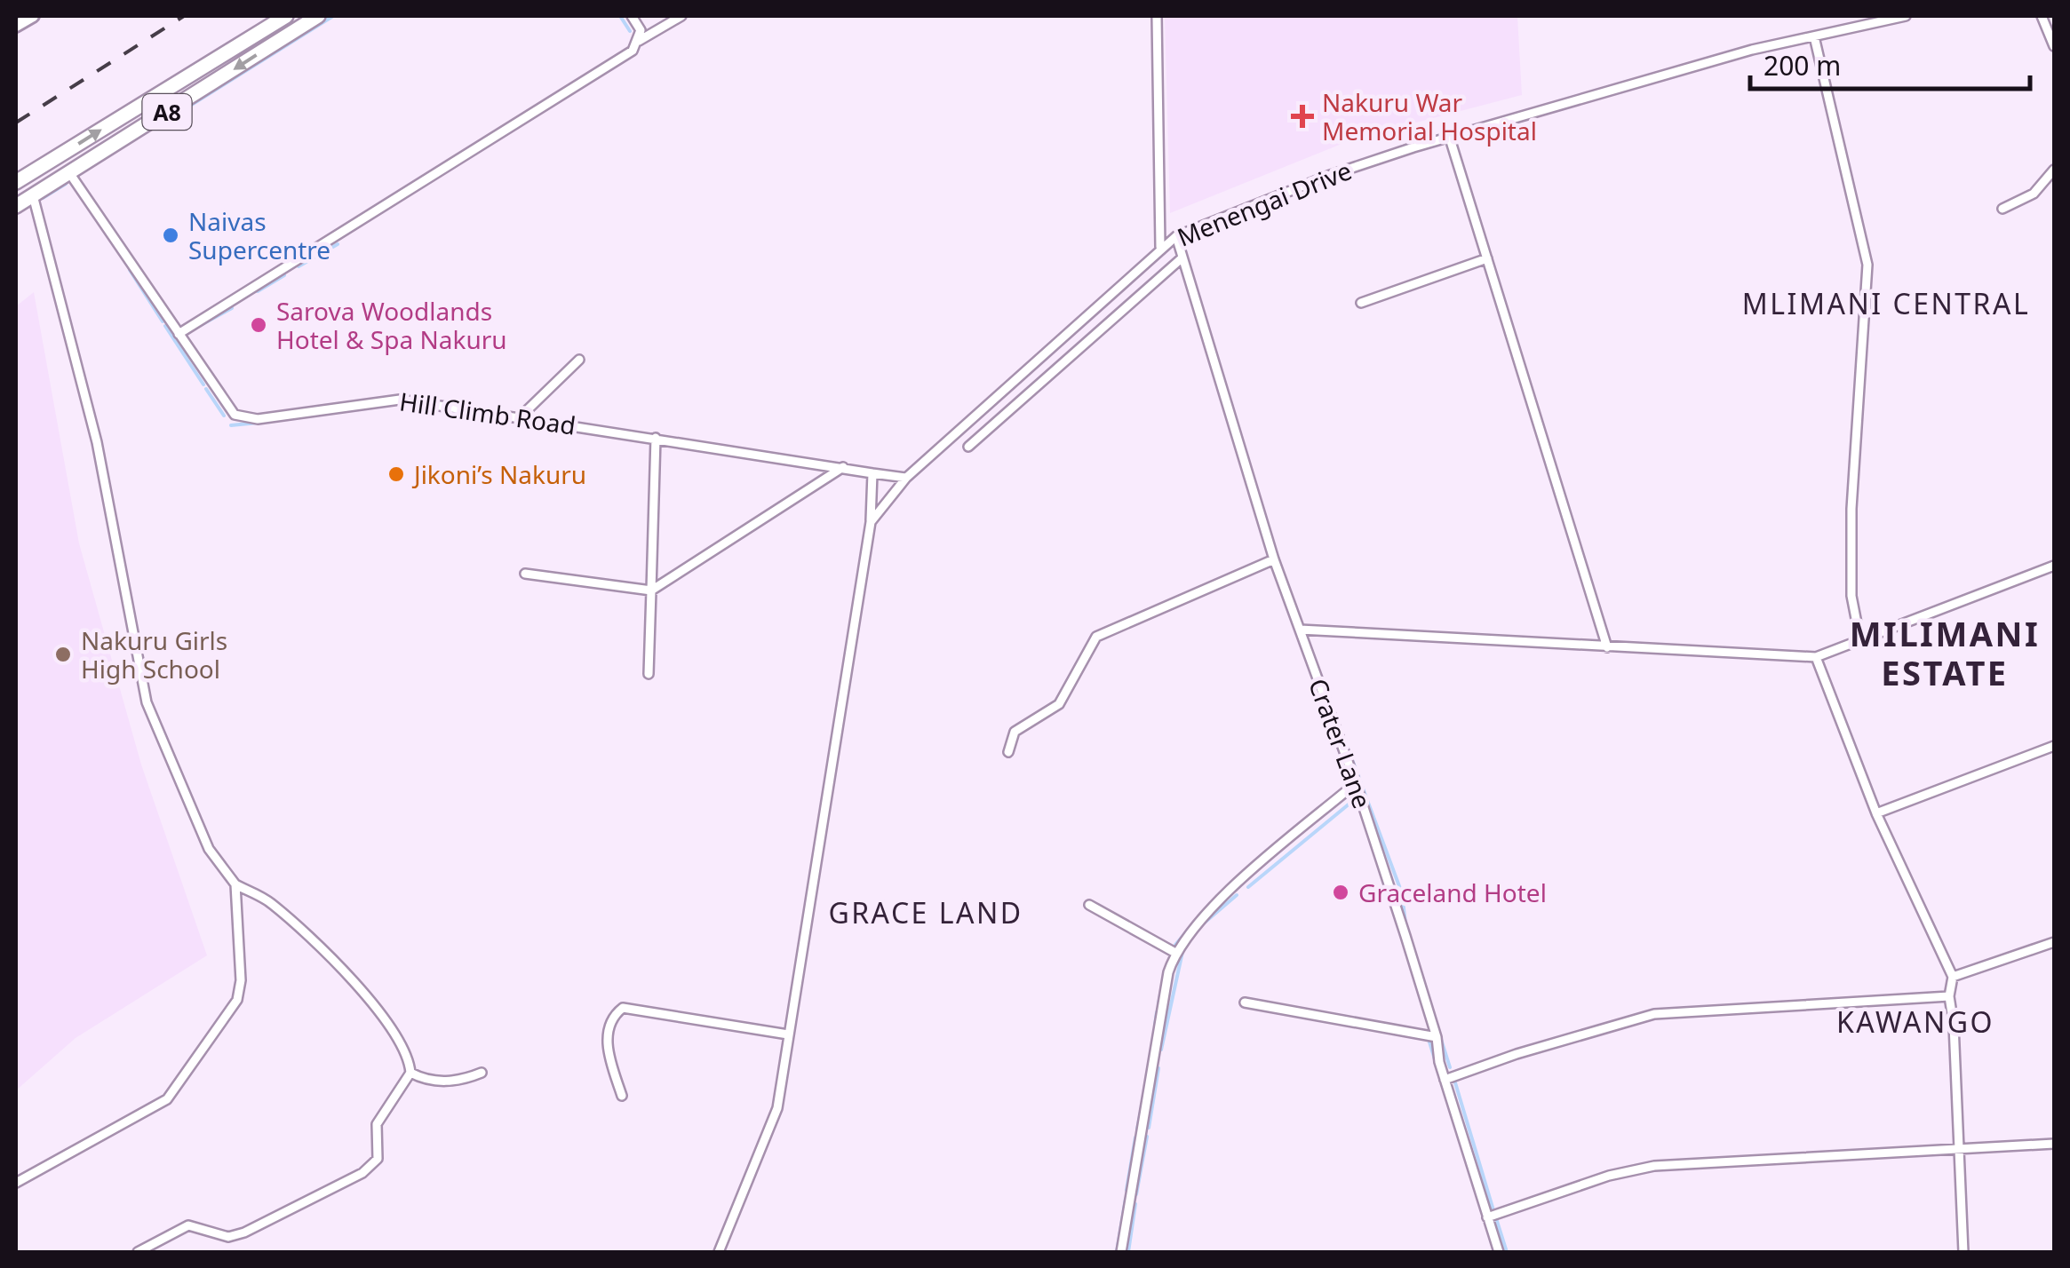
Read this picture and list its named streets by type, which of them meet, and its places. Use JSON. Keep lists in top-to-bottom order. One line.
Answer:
{"streets":{"highway":["A8"],"street":["Menengai Drive","Hill Climb Road","Crater Lane"]},"crossings":[["A8","Hill Climb Road"],["Menengai Drive","Hill Climb Road"],["Menengai Drive","Crater Lane"]],"districts":["MLIMANI CENTRAL","MILIMANI ESTATE","GRACE LAND","KAWANGO"],"places":{"health":["Nakuru War Memorial Hospital"],"other":["Naivas Supercentre","Sarova Woodlands Hotel & Spa Nakuru","Jikoni’s Nakuru","Nakuru Girls High School","Graceland Hotel"]},"scale_bar":"200 m"}
